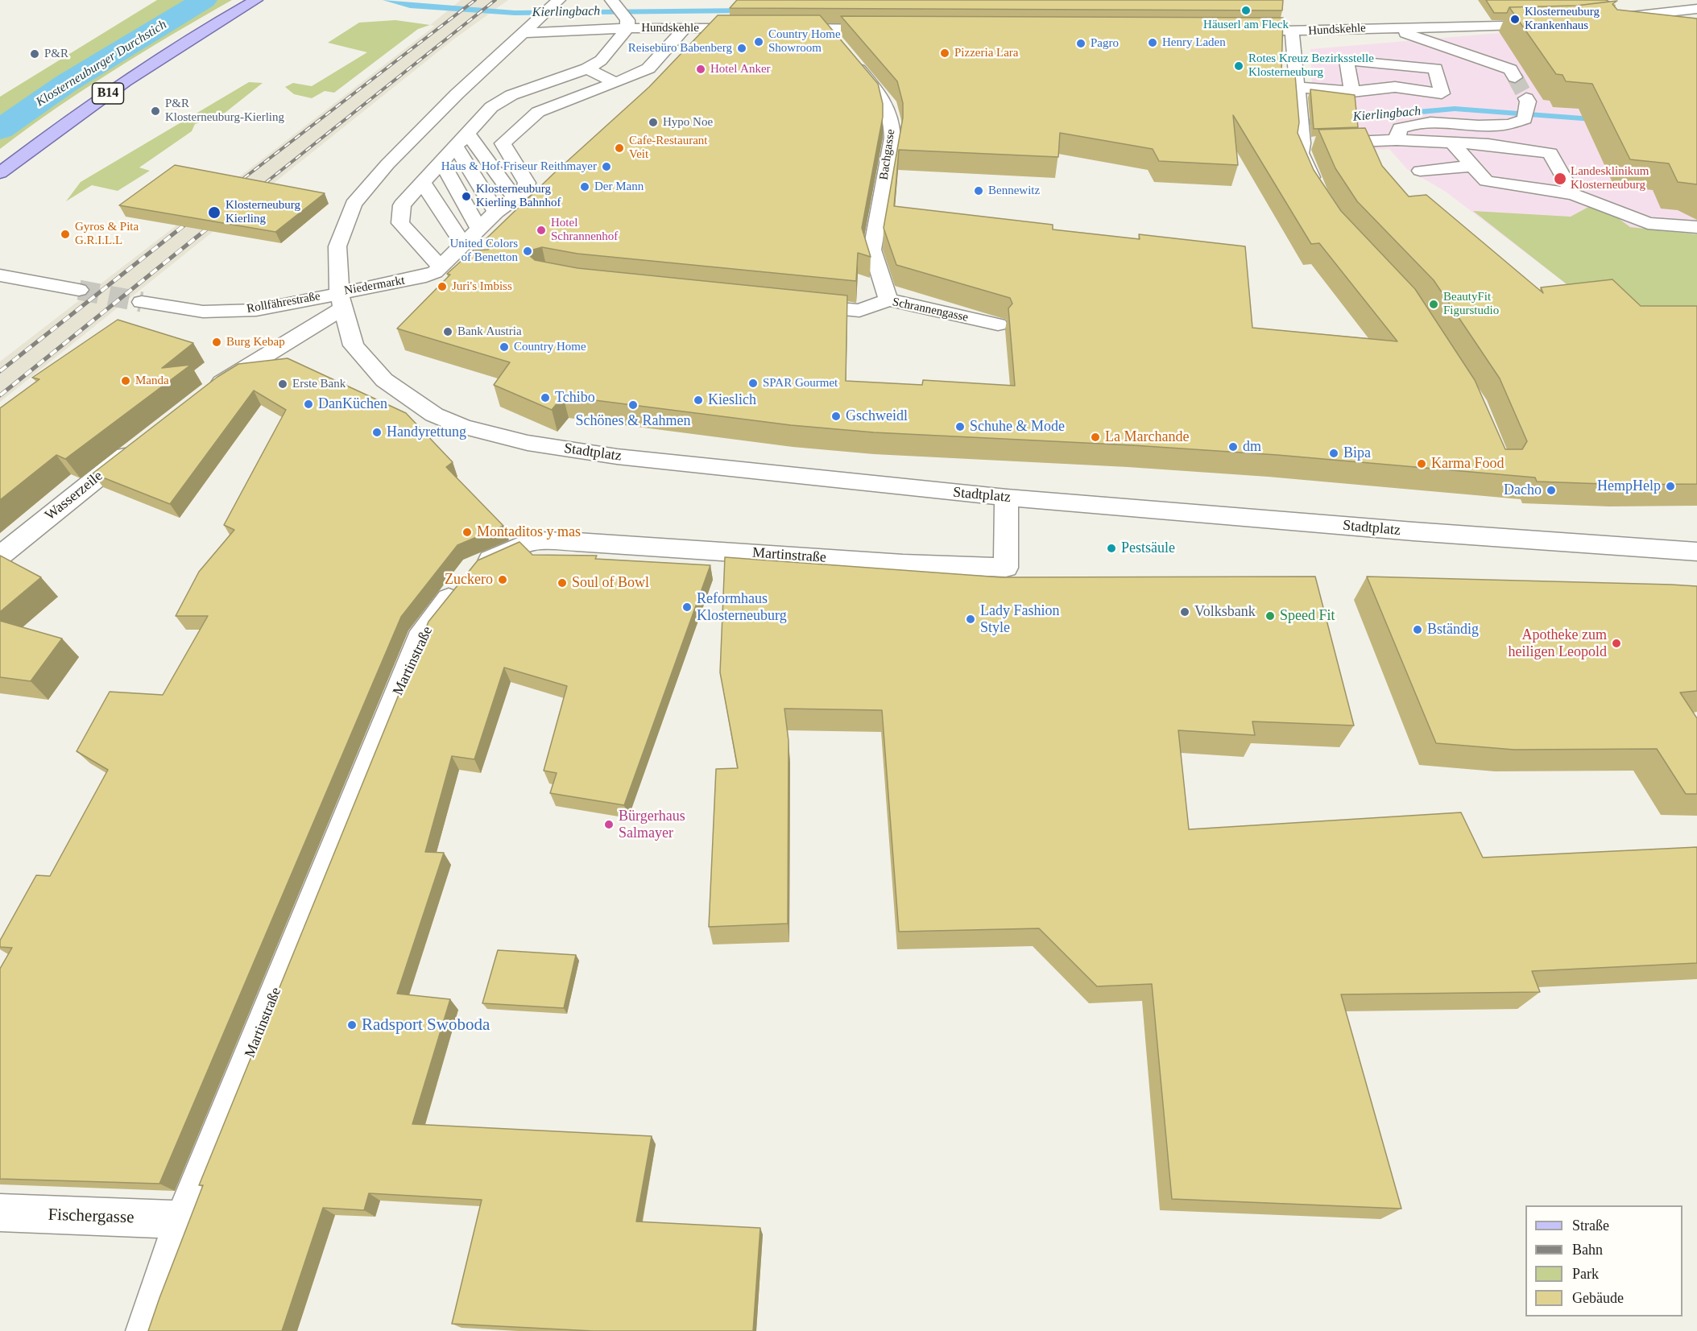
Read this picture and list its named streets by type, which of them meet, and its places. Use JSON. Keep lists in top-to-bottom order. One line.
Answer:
{"streets":{"main road":["B14"],"street":["Hundskehle","Bachgasse","Niedermarkt","Rollfährestraße","Schrannengasse","Stadtplatz","Wasserzeile","Martinstraße","Fischergasse"]},"crossings":[["Hundskehle","Niedermarkt"],["Bachgasse","Schrannengasse"],["Niedermarkt","Rollfährestraße"],["Niedermarkt","Stadtplatz"],["Rollfährestraße","Stadtplatz"],["Stadtplatz","Martinstraße"],["Martinstraße","Fischergasse"]],"water":["Kierlingbach","Klosterneuburger Durchstich"],"places":["Häuserl am Fleck","Klosterneuburg Krankenhaus","Country Home Showroom","Henry Laden","Pagro","Reisebüro Babenberg","Pizzeria Lara","P&R","Rotes Kreuz Bezirksstelle Klosterneuburg","Hotel Anker","P&R Klosterneuburg-Kierling","Hypo Noe","Cafe-Restaurant Veit","Haus & Hof Friseur Reithmayer","Landesklinikum Klosterneuburg","Der Mann","Bennewitz","Klosterneuburg Kierling Bahnhof","Klosterneuburg Kierling","Hotel Schrannenhof","Gyros & Pita G.R.I.L.L","United Colors of Benetton","Juri's Imbiss","BeautyFit Figurstudio","Bank Austria","Burg Kebap","Country Home","Manda","SPAR Gourmet","Erste Bank","Tchibo","Kieslich","DanKüchen","Schönes & Rahmen","Gschweidl","Schuhe & Mode","Handyrettung","La Marchande","dm","Bipa","Karma Food","HempHelp","Dacho","Montaditos y mas","Pestsäule","Zuckero","Soul of Bowl","Reformhaus Klosterneuburg","Volksbank","Speed Fit","Lady Fashion Style","Bständig","Apotheke zum heiligen Leopold","Bürgerhaus Salmayer","Radsport Swoboda"],"legend":["Straße","Bahn","Park","Gebäude"]}
